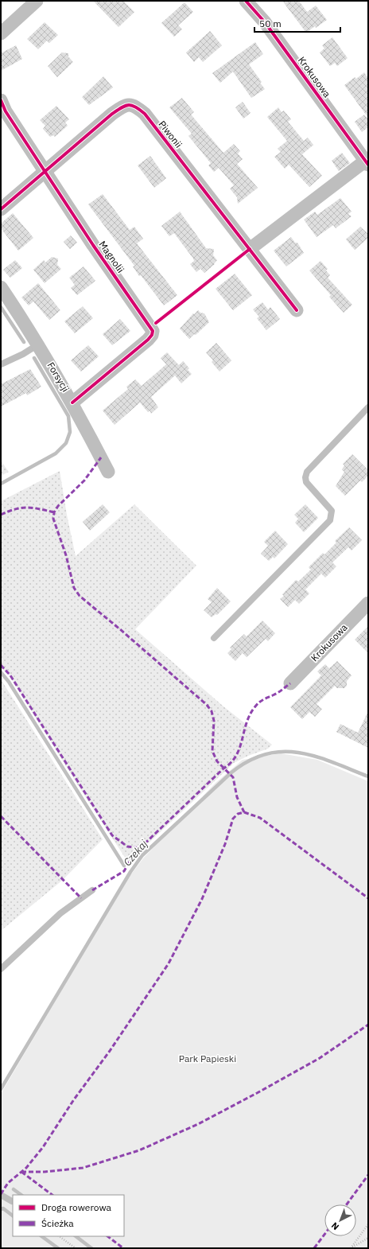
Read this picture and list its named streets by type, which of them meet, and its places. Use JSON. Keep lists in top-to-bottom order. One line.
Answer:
{"streets":{"street":["Krokusowa","Piwonii","Magnolii","Forsycji"]},"crossings":[["Piwonii","Magnolii"],["Magnolii","Forsycji"]],"water":["Czekaj"],"parks":["Park Papieski"],"legend":["Droga rowerowa","Ścieżka"],"scale_bar":"50 m","north":"bottom left"}
